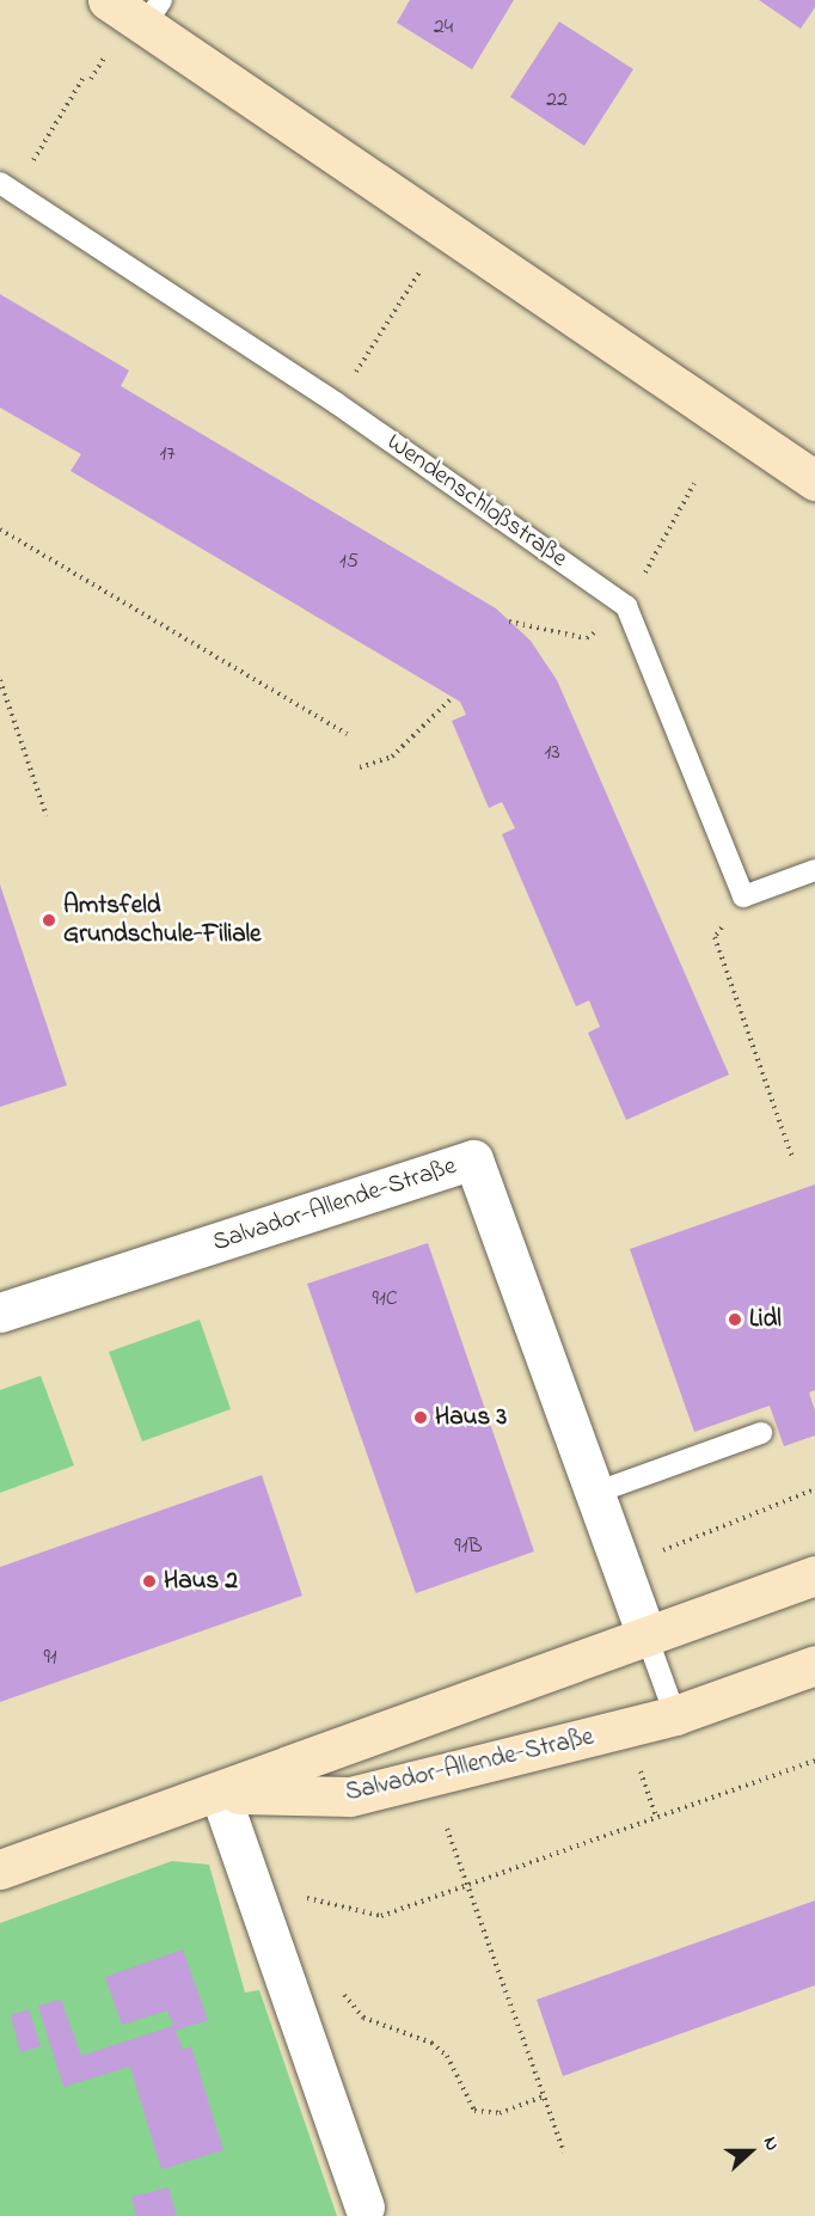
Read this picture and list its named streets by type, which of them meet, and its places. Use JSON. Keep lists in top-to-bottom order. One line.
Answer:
{"streets":{"main road":["Salvador-Allende-Straße"],"lane":["Wendenschloßstraße"]},"places":["Amtsfeld Grundschule-Filiale","Lidl","Haus 3","Haus 2"],"house_numbers":["24","22","17","15","13","91C","91B","91"],"north":"right"}
